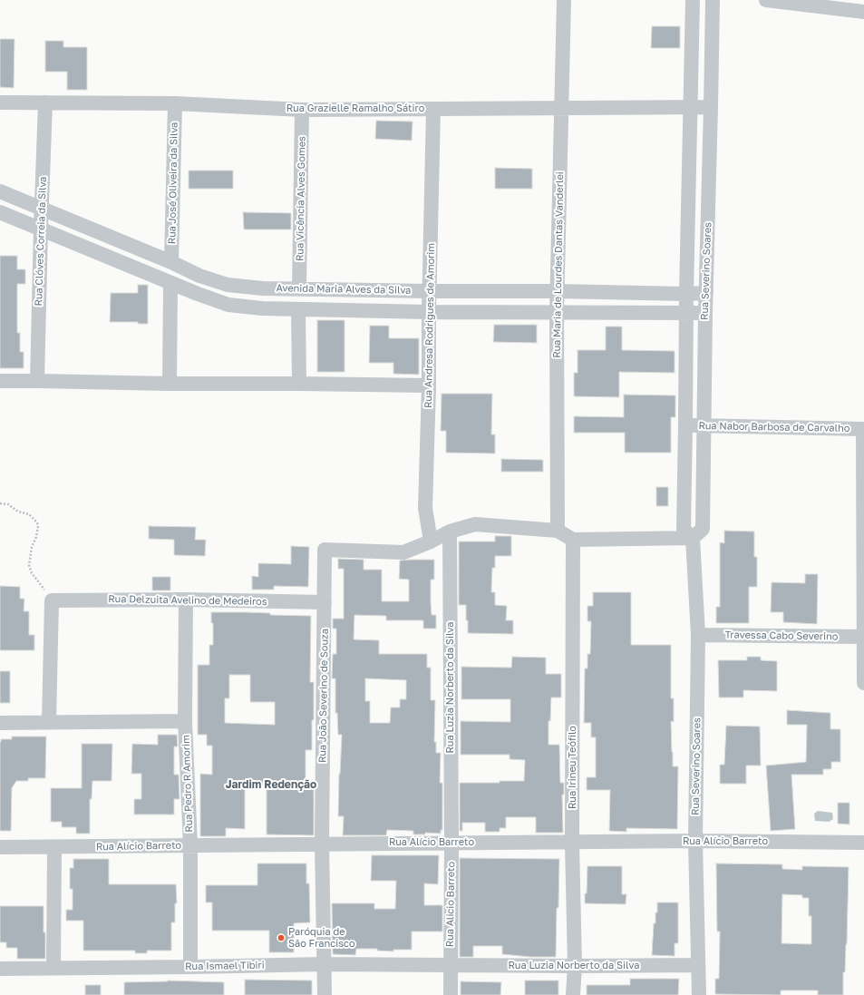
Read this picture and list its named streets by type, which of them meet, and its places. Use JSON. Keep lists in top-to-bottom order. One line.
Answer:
{"streets":{"street":["Rua Grazielle Ramalho Sátiro","Rua José Oliveira da Silva","Rua Vicência Alves Gomes","Rua Clóves Correia da Silva","Rua Maria de Lourdes Dantas Vanderlei","Rua Severino Soares","Avenida Maria Alves da Silva","Rua Andresa Rodrigues de Amorim","Rua Nabor Barbosa de Carvalho","Rua Delzuita Avelino de Medeiros","Travessa Cabo Severino","Rua Luzia Norberto da Silva","Rua João Severino de Souza","Rua Irineu Teófilo","Rua Pedro R Amorim","Rua Alício Barreto","Rua Alicio Barreto","Rua Ismael Tibiri"]},"crossings":[["Rua Grazielle Ramalho Sátiro","Rua José Oliveira da Silva"],["Rua Grazielle Ramalho Sátiro","Rua Vicência Alves Gomes"],["Rua Grazielle Ramalho Sátiro","Rua Clóves Correia da Silva"],["Rua Grazielle Ramalho Sátiro","Rua Maria de Lourdes Dantas Vanderlei"],["Rua Grazielle Ramalho Sátiro","Rua Severino Soares"],["Rua Grazielle Ramalho Sátiro","Rua Andresa Rodrigues de Amorim"],["Rua José Oliveira da Silva","Avenida Maria Alves da Silva"],["Rua Vicência Alves Gomes","Avenida Maria Alves da Silva"],["Rua Clóves Correia da Silva","Avenida Maria Alves da Silva"],["Rua Maria de Lourdes Dantas Vanderlei","Avenida Maria Alves da Silva"],["Rua Severino Soares","Avenida Maria Alves da Silva"],["Rua Severino Soares","Rua Nabor Barbosa de Carvalho"],["Rua Severino Soares","Travessa Cabo Severino"],["Rua Severino Soares","Rua Luzia Norberto da Silva"],["Rua Severino Soares","Rua Alício Barreto"],["Avenida Maria Alves da Silva","Rua Andresa Rodrigues de Amorim"],["Rua Andresa Rodrigues de Amorim","Rua João Severino de Souza"],["Rua Delzuita Avelino de Medeiros","Rua João Severino de Souza"],["Rua Delzuita Avelino de Medeiros","Rua Pedro R Amorim"],["Rua Luzia Norberto da Silva","Rua Irineu Teófilo"],["Rua Luzia Norberto da Silva","Rua Alício Barreto"],["Rua Luzia Norberto da Silva","Rua Alicio Barreto"],["Rua Luzia Norberto da Silva","Rua Ismael Tibiri"],["Rua João Severino de Souza","Rua Alício Barreto"],["Rua João Severino de Souza","Rua Ismael Tibiri"],["Rua Irineu Teófilo","Rua Alício Barreto"],["Rua Pedro R Amorim","Rua Alício Barreto"],["Rua Pedro R Amorim","Rua Ismael Tibiri"],["Rua Alício Barreto","Rua Alicio Barreto"],["Rua Alicio Barreto","Rua Ismael Tibiri"]],"districts":["Jardim Redenção"],"places":["Paróquia de São Francisco"]}
